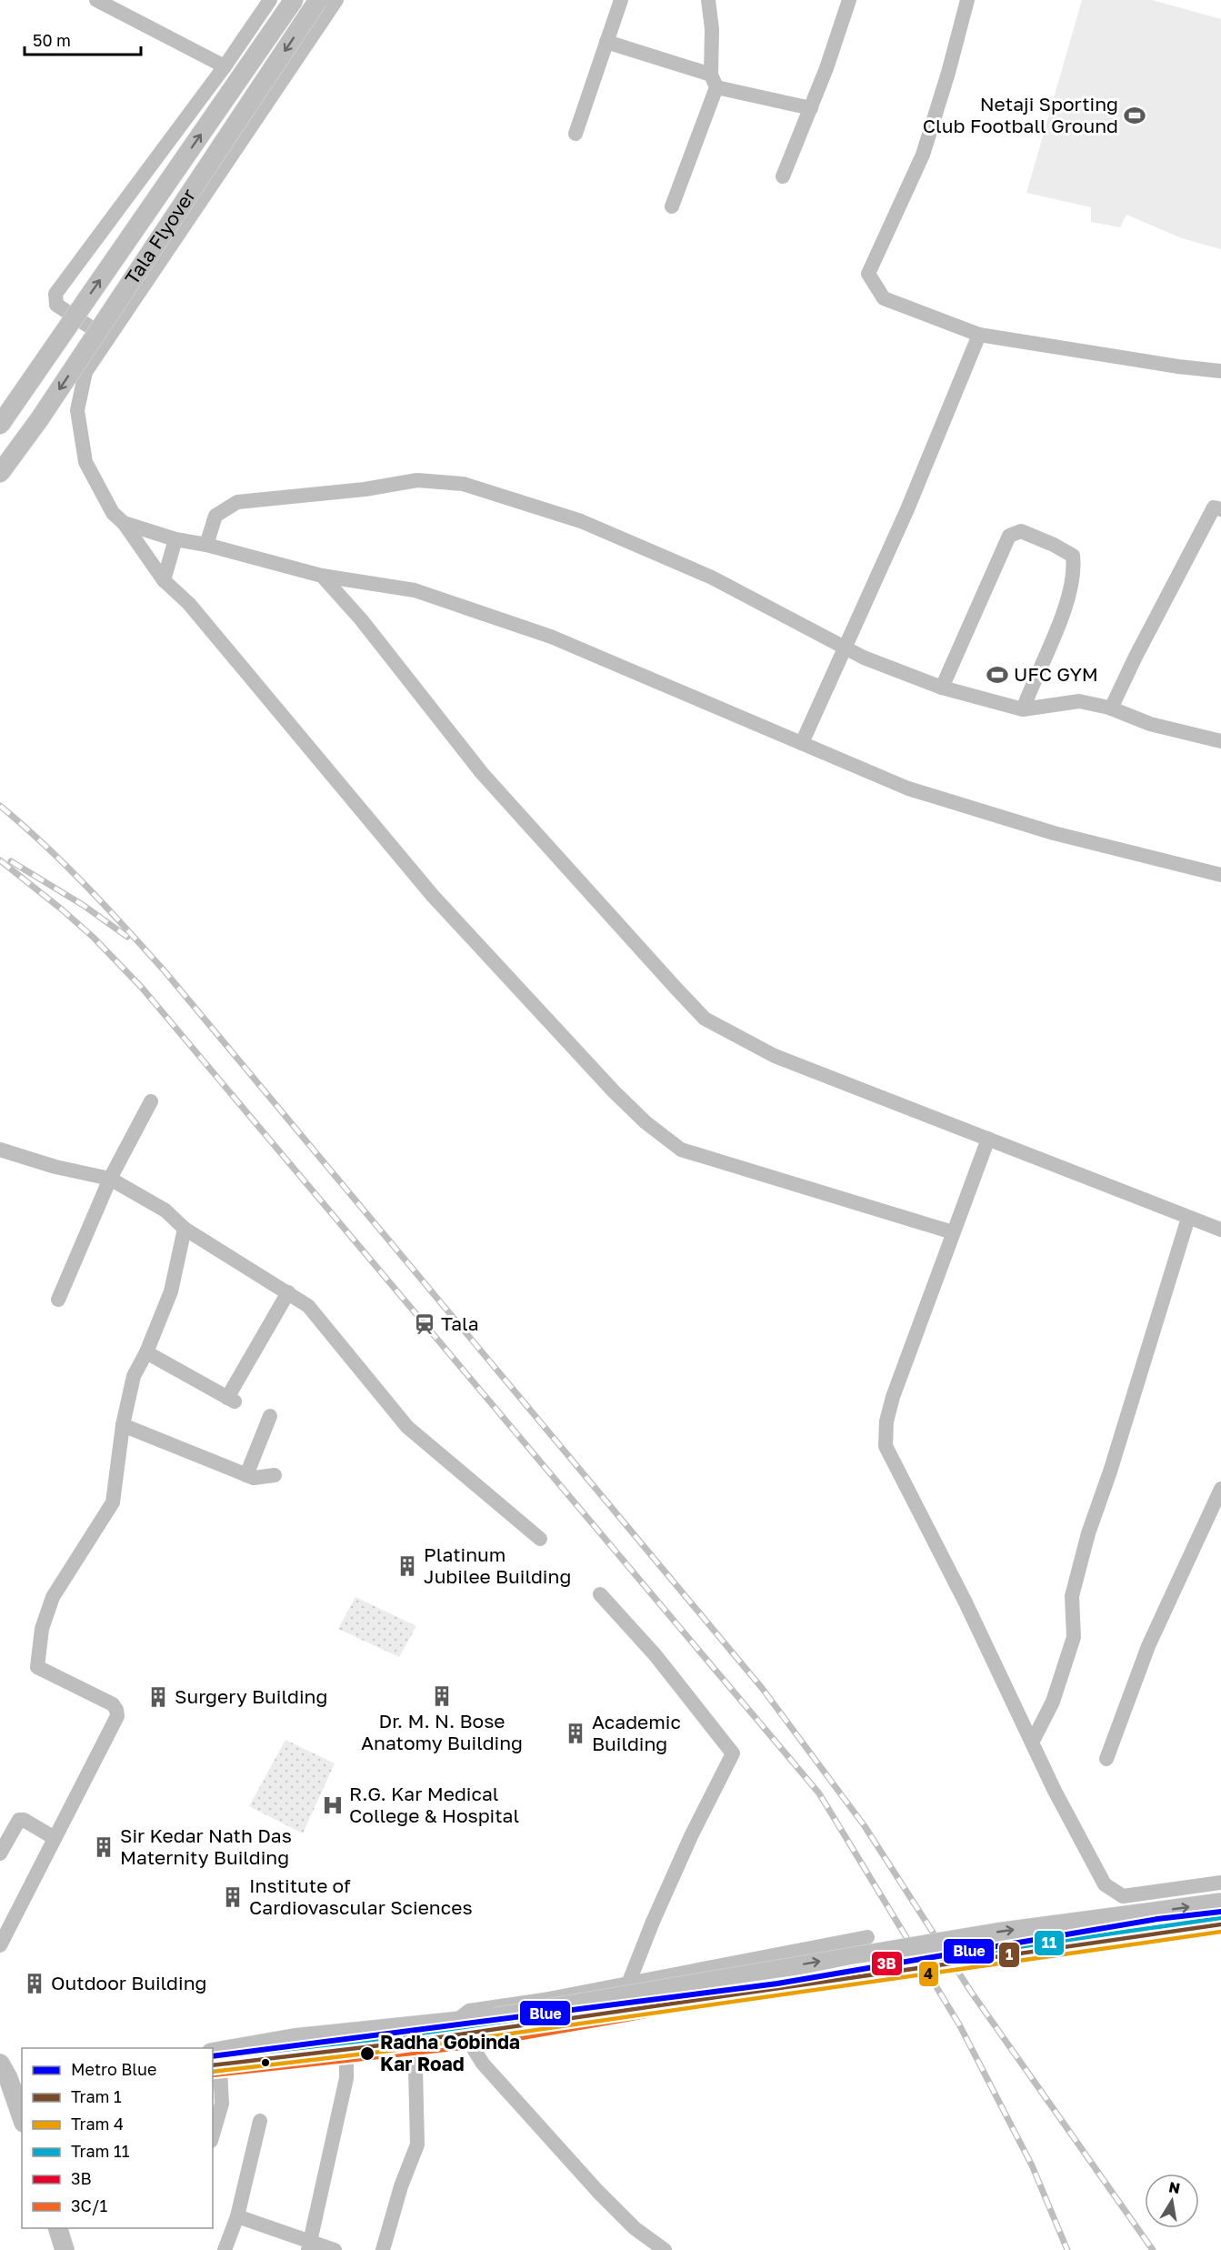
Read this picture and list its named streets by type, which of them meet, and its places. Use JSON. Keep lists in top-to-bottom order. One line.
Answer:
{"streets":{"main road":["Tala Flyover"]},"places":{"sports":["Netaji Sporting Club Football Ground","UFC GYM"],"station":["Tala"],"building":["Platinum Jubilee Building","Dr. M. N. Bose Anatomy Building","Surgery Building","Academic Building","Sir Kedar Nath Das Maternity Building","Institute of Cardiovascular Sciences","Outdoor Building"],"hospital":["R.G. Kar Medical College & Hospital"],"other":["Radha Gobinda Kar Road"]},"lines":["metro line Blue","tram line 11","transit line 3B","tram line 1","transit line 3C/1","tram line 4"],"legend":["Metro Blue","Tram 1","Tram 4","Tram 11","3B","3C/1"],"scale_bar":"50 m","north":"top"}
